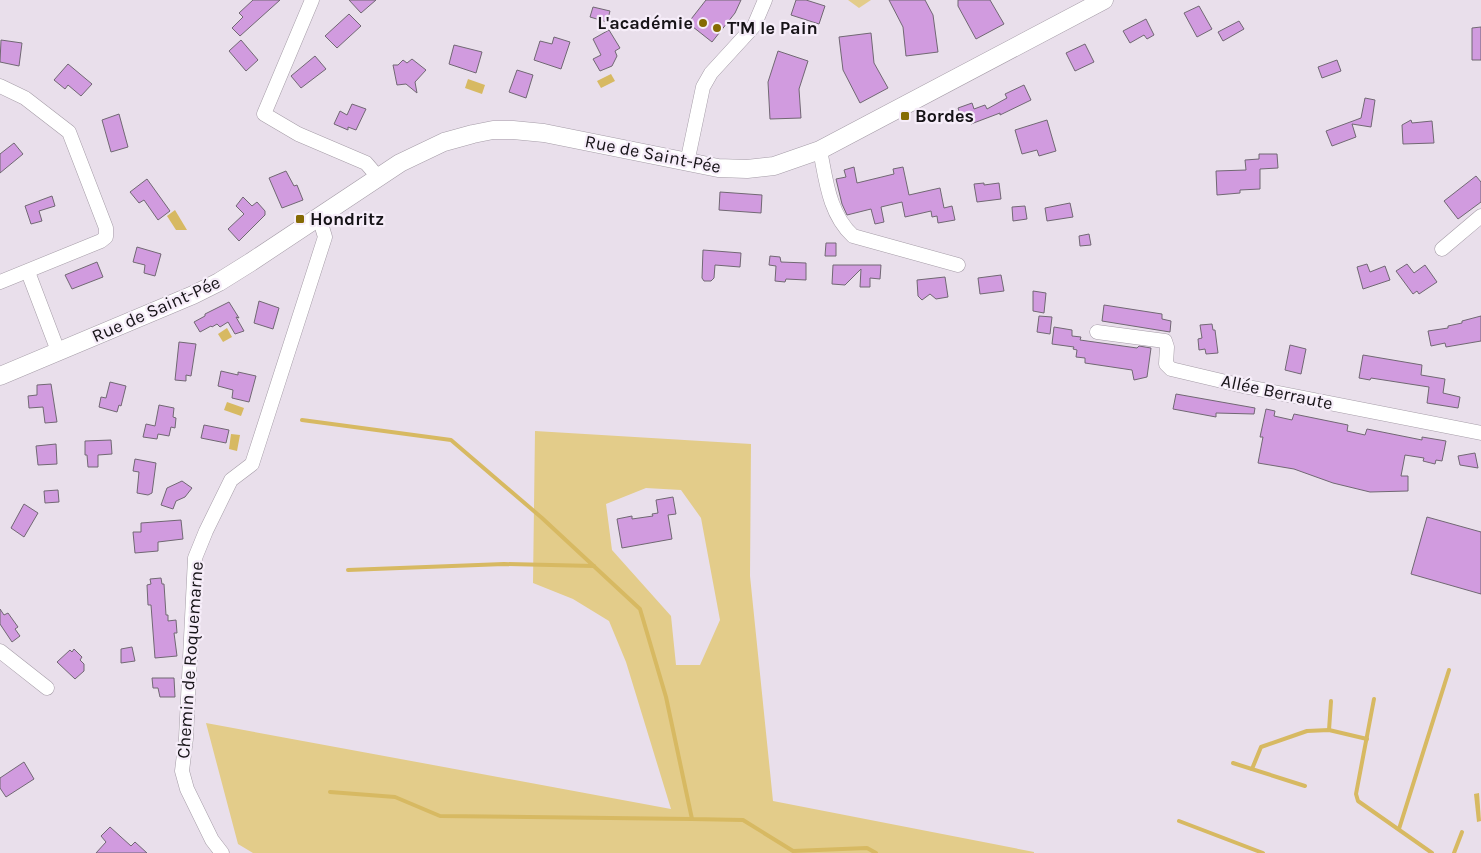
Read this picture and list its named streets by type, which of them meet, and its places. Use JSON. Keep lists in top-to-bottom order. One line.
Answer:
{"streets":{"main road":["Rue de Saint-Pée"],"street":["Allée Berraute","Chemin de Roquemarne"]},"crossings":[["Rue de Saint-Pée","Chemin de Roquemarne"]],"places":{"other":["L'académie","T'M le Pain"],"transit":["Bordes","Hondritz"]}}
